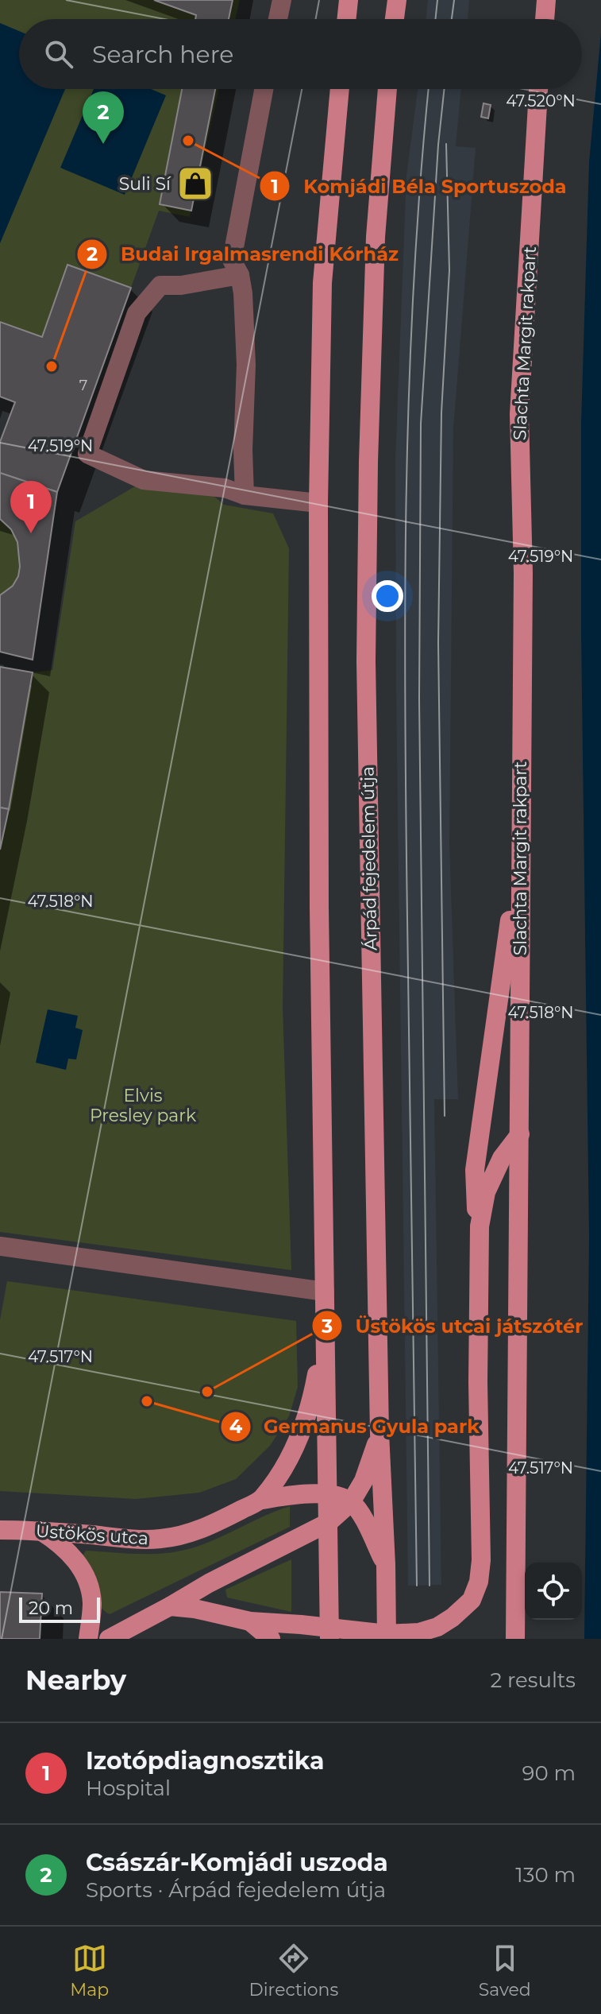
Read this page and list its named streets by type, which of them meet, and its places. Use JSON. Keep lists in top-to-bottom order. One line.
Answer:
{"streets":{"main road":["Slachta Margit rakpart","Árpád fejedelem útja","Üstökös utca"]},"parks":["Elvis Presley park"],"places":{"other":["Komjádi Béla Sportuszoda","Budai Irgalmasrendi Kórház","Üstökös utcai játszótér","Germanus Gyula park"],"shop":["Suli Sí"]},"house_numbers":["7"],"scale_bar":"20 m","page":{"search":"Search here","pins":["2","1"],"scale":"20 m","heading":["Nearby","2 results"],"list":[{"mark":"1","name":"Izotópdiagnosztika","note":"Hospital","value":"90 m"},{"mark":"2","name":"Császár-Komjádi uszoda","note":"Sports · Árpád fejedelem útja","value":"130 m"}],"nav":["Map","Directions","Saved"]},"coordinates":["47.520°N","47.519°N","47.518°N","47.517°N"]}
